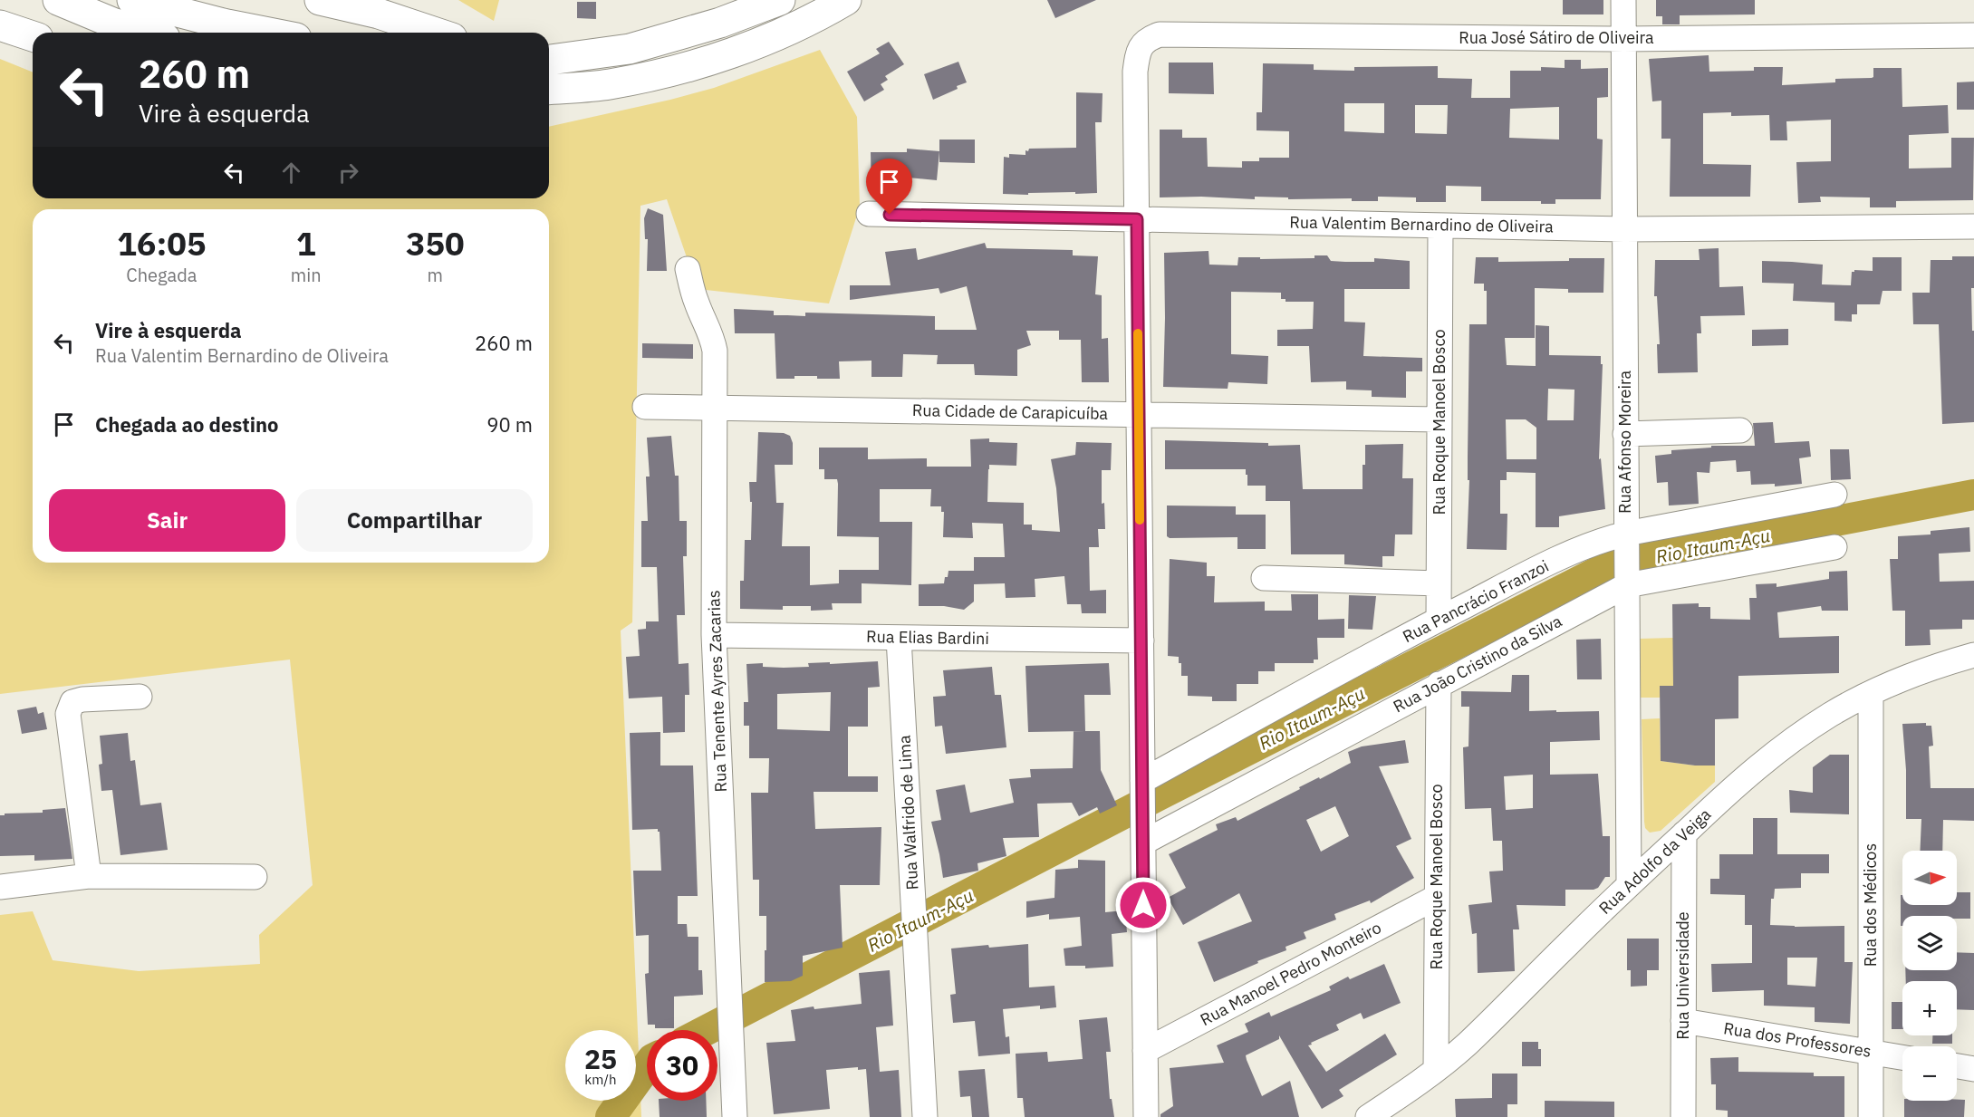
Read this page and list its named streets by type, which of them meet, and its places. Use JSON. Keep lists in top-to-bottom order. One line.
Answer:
{"streets":{"street":["Rua José Sátiro de Oliveira","Rua Valentim Bernardino de Oliveira","Rua Cidade de Carapicuíba","Rua Roque Manoel Bosco","Rua Afonso Moreira","Rua Pancrácio Franzoi","Rua Elias Bardini","Rua João Cristino da Silva","Rua Tenente Ayres Zacarias","Rua Walfrido de Lima","Rua Adolfo da Veiga","Rua dos Médicos","Rua Manoel Pedro Monteiro","Rua Universidade","Rua dos Professores"]},"crossings":[["Rua José Sátiro de Oliveira","Rua Valentim Bernardino de Oliveira"],["Rua José Sátiro de Oliveira","Rua Afonso Moreira"],["Rua Valentim Bernardino de Oliveira","Rua Roque Manoel Bosco"],["Rua Valentim Bernardino de Oliveira","Rua Afonso Moreira"],["Rua Cidade de Carapicuíba","Rua Roque Manoel Bosco"],["Rua Cidade de Carapicuíba","Rua Tenente Ayres Zacarias"],["Rua Roque Manoel Bosco","Rua Pancrácio Franzoi"],["Rua Roque Manoel Bosco","Rua João Cristino da Silva"],["Rua Roque Manoel Bosco","Rua Adolfo da Veiga"],["Rua Roque Manoel Bosco","Rua Manoel Pedro Monteiro"],["Rua Afonso Moreira","Rua Pancrácio Franzoi"],["Rua Afonso Moreira","Rua João Cristino da Silva"],["Rua Afonso Moreira","Rua Adolfo da Veiga"],["Rua Elias Bardini","Rua Tenente Ayres Zacarias"],["Rua Elias Bardini","Rua Walfrido de Lima"],["Rua Adolfo da Veiga","Rua dos Médicos"],["Rua Adolfo da Veiga","Rua Universidade"],["Rua dos Médicos","Rua dos Professores"],["Rua Universidade","Rua dos Professores"]],"water":["Rio Itaum-Açu"],"north":"right","page":{"turn":["260 m","Vire à esquerda"],"eta":["16:05","Chegada","1","min","350","m"],"list":[{"name":"Vire à esquerda","note":"Rua Valentim Bernardino de Oliveira","value":"260 m"},{"name":"Chegada ao destino","value":"90 m"}],"buttons":["Sair","Compartilhar"],"map_buttons":["+","−"],"speed":"25 km/h","limit":"30"}}
